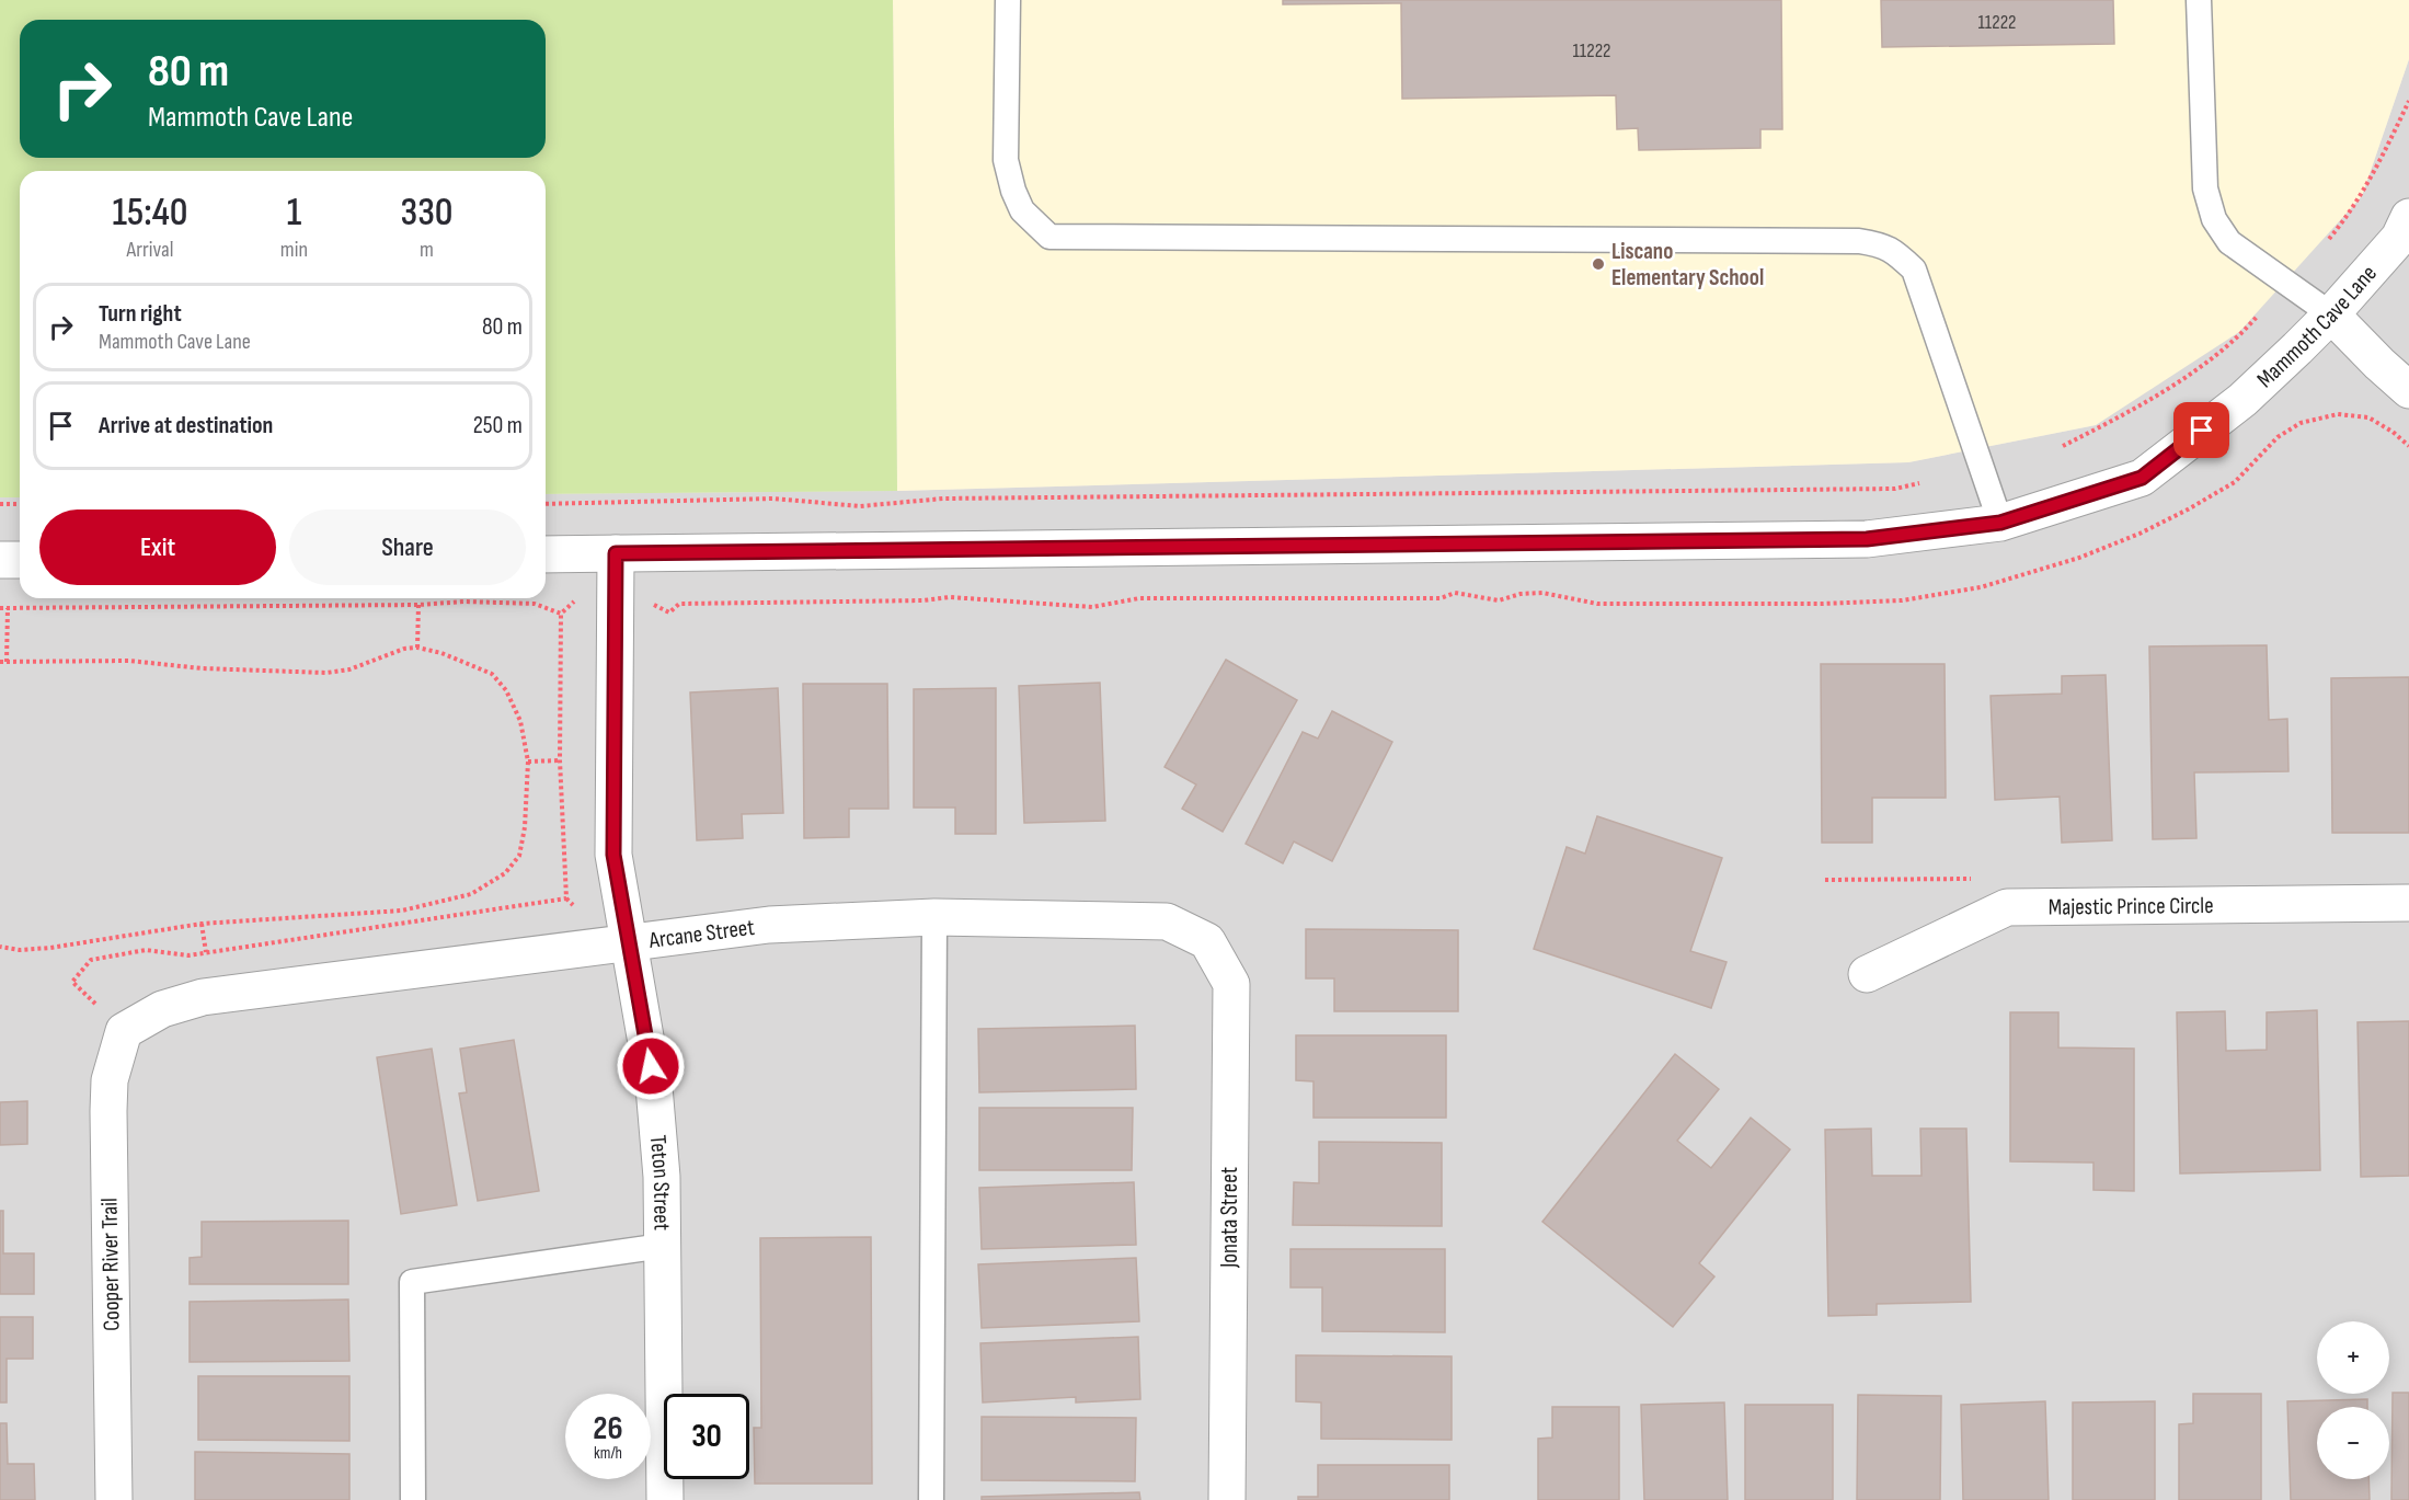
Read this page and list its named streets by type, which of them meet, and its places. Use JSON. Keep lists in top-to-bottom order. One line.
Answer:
{"streets":{"street":["Mammoth Cave Lane","Majestic Prince Circle","Arcane Street","Teton Street","Jonata Street","Cooper River Trail"]},"crossings":[["Mammoth Cave Lane","Teton Street"],["Arcane Street","Teton Street"],["Arcane Street","Jonata Street"],["Arcane Street","Cooper River Trail"]],"places":["Liscano Elementary School"],"house_numbers":["11222","11222"],"page":{"turn":["80 m","Mammoth Cave Lane"],"eta":["15:40","Arrival","1","min","330","m"],"list":[{"name":"Turn right","note":"Mammoth Cave Lane","value":"80 m"},{"name":"Arrive at destination","value":"250 m"}],"buttons":["Exit","Share"],"map_buttons":["+","−"],"speed":"26 km/h","limit":"30"}}
